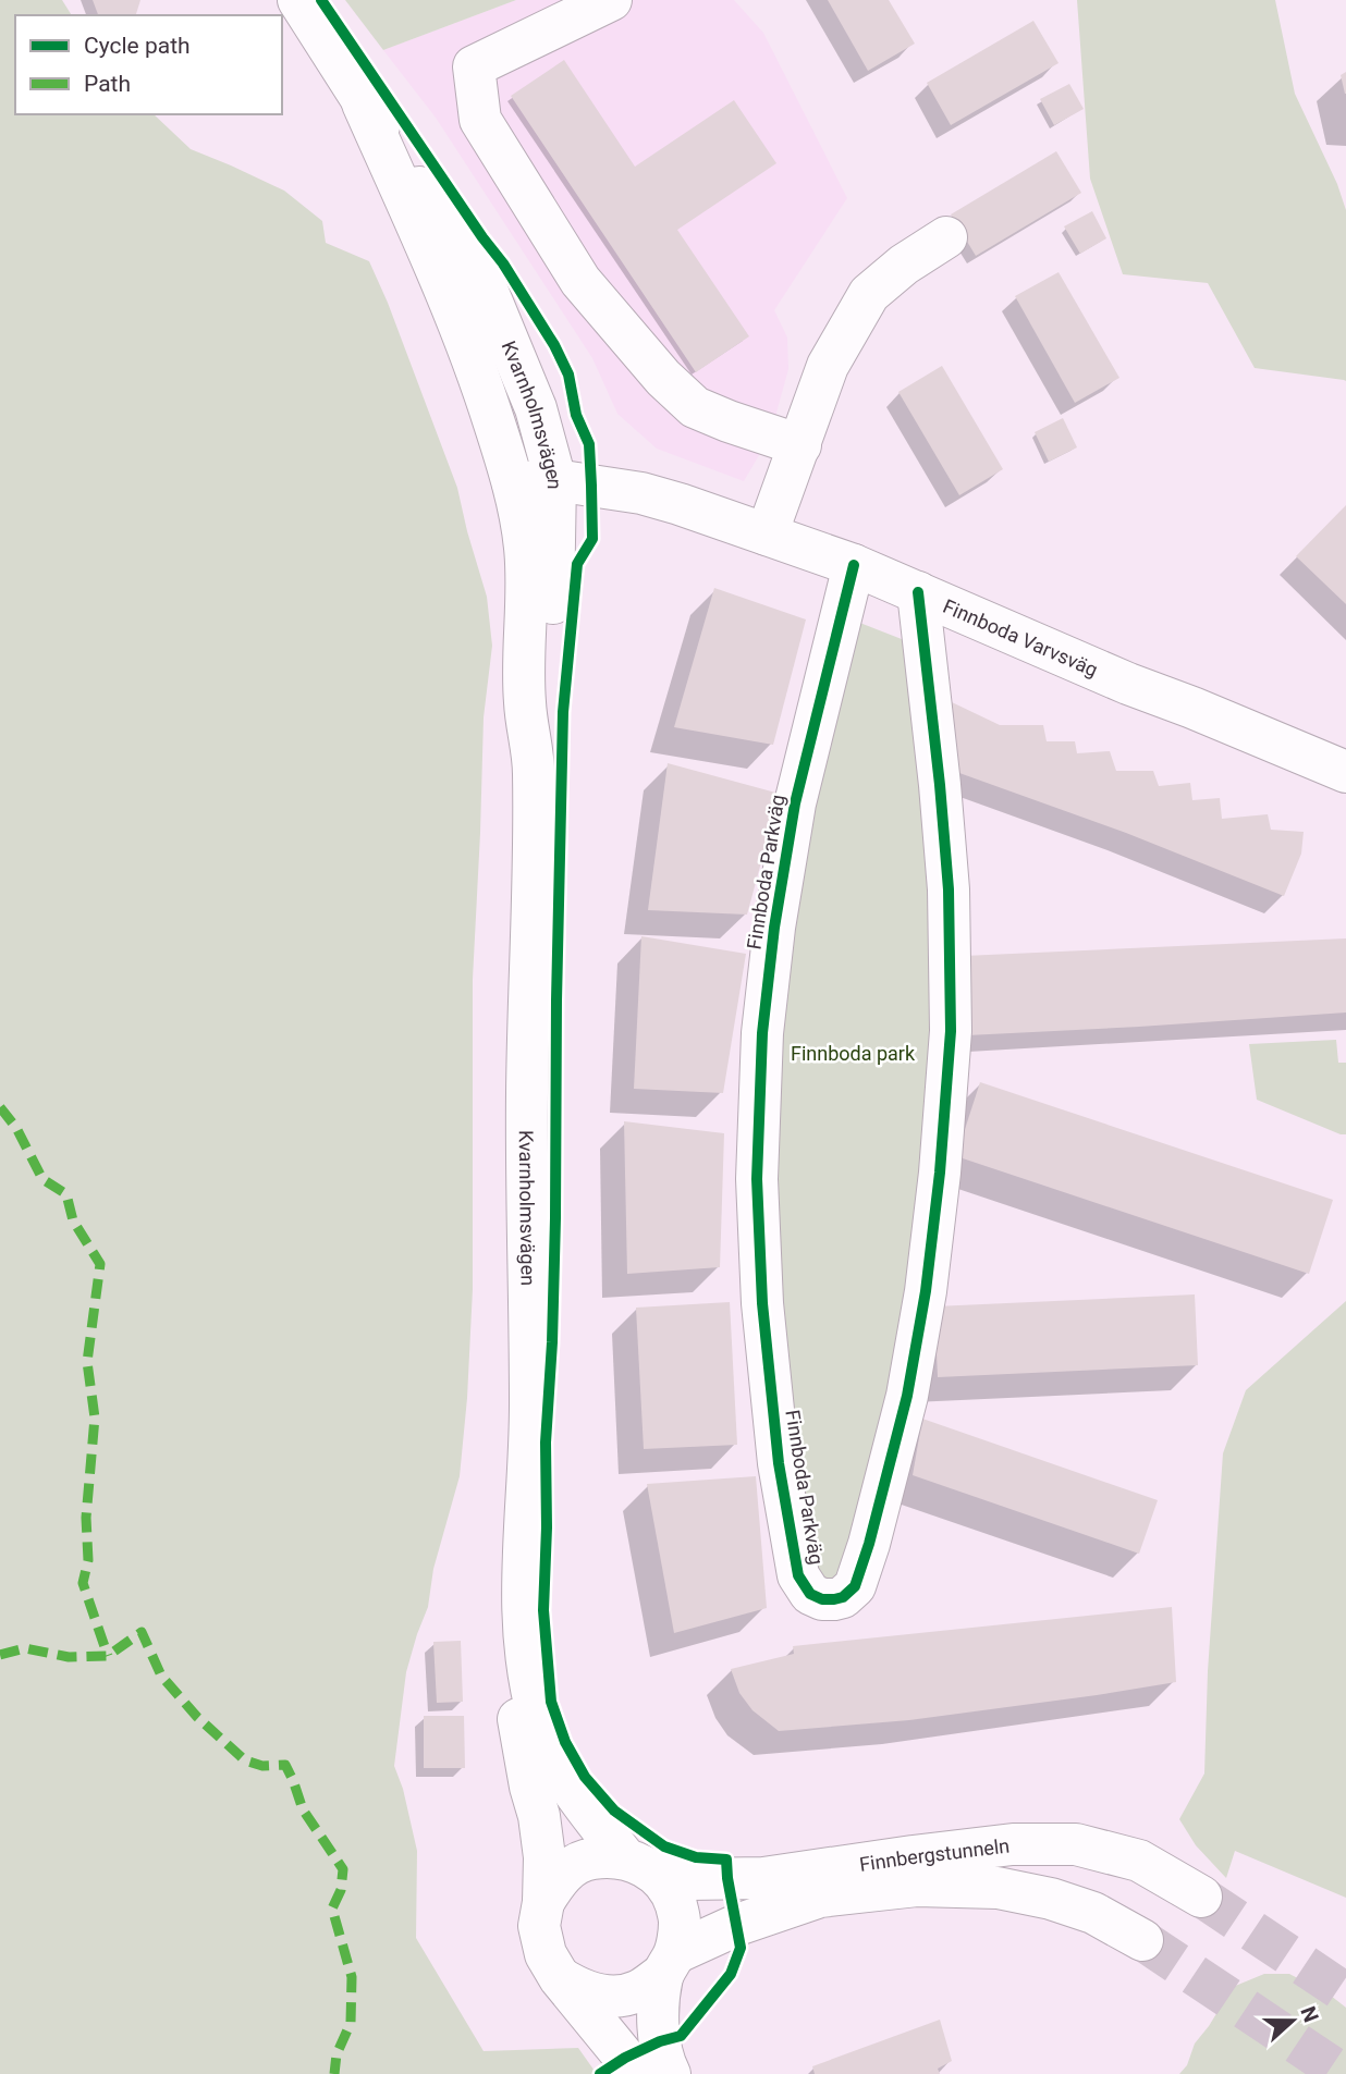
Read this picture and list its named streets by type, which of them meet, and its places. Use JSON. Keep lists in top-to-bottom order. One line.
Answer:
{"streets":{"street":["Kvarnholmsvägen","Finnboda Varvsväg","Finnboda Parkväg","Finnbergstunneln"]},"crossings":[["Kvarnholmsvägen","Finnboda Varvsväg"],["Kvarnholmsvägen","Finnbergstunneln"],["Finnboda Varvsväg","Finnboda Parkväg"]],"parks":["Finnboda park"],"legend":["Cycle path","Path"],"north":"right"}
